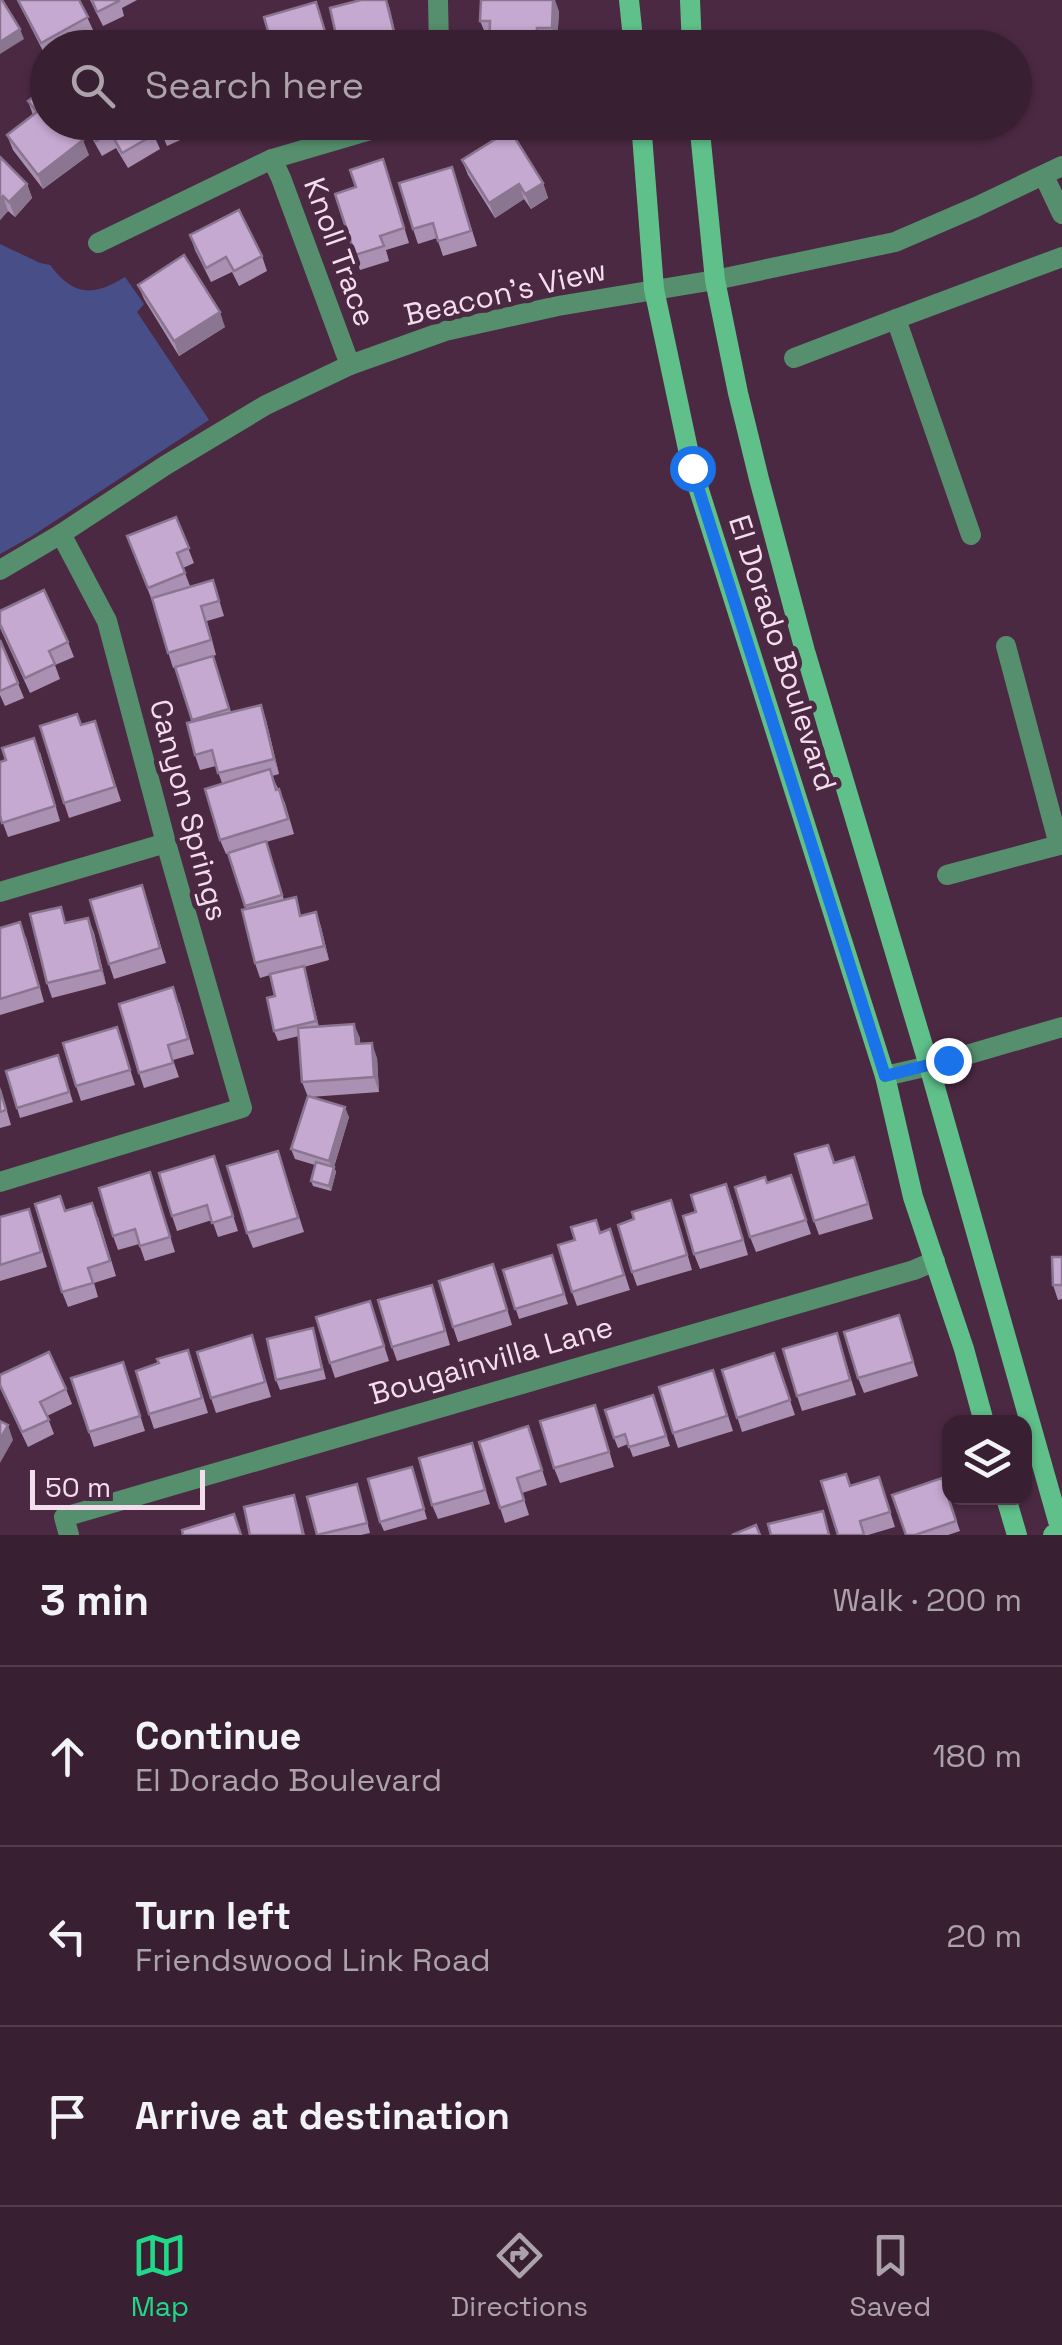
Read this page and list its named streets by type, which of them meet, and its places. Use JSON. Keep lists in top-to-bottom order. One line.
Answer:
{"streets":{"main road":["El Dorado Boulevard"],"street":["Knoll Trace","Beacon's View","Canyon Springs","Bougainvilla Lane"]},"crossings":[["Knoll Trace","Beacon's View"],["Beacon's View","El Dorado Boulevard"],["Beacon's View","Canyon Springs"],["El Dorado Boulevard","Bougainvilla Lane"]],"scale_bar":"50 m","page":{"search":"Search here","scale":"50 m","heading":["3 min","Walk · 200 m"],"list":[["Continue","El Dorado Boulevard","180 m"],["Turn left","Friendswood Link Road","20 m"],"Arrive at destination"],"nav":["Map","Directions","Saved"]}}
